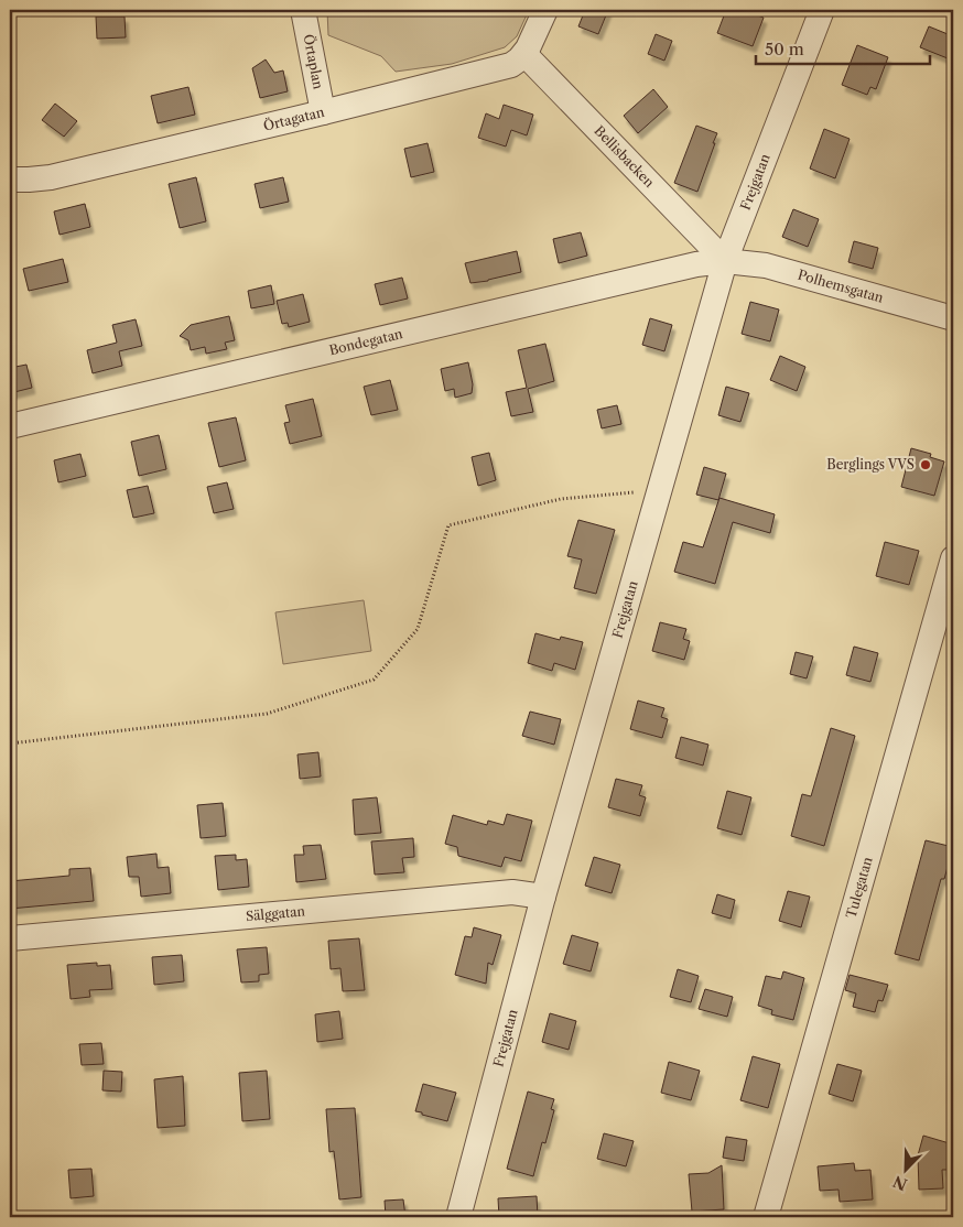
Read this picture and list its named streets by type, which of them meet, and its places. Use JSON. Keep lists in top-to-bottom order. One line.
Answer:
{"streets":{"street":["Örtaplan","Örtagatan","Bellisbacken","Frejgatan","Polhemsgatan","Bondegatan","Tulegatan","Sälggatan"]},"crossings":[["Örtaplan","Örtagatan"],["Örtagatan","Bellisbacken"],["Bellisbacken","Frejgatan"],["Bellisbacken","Polhemsgatan"],["Bellisbacken","Bondegatan"],["Frejgatan","Polhemsgatan"],["Frejgatan","Bondegatan"],["Frejgatan","Sälggatan"],["Polhemsgatan","Bondegatan"]],"places":["Berglings VVS"],"scale_bar":"50 m","north":"bottom left"}
